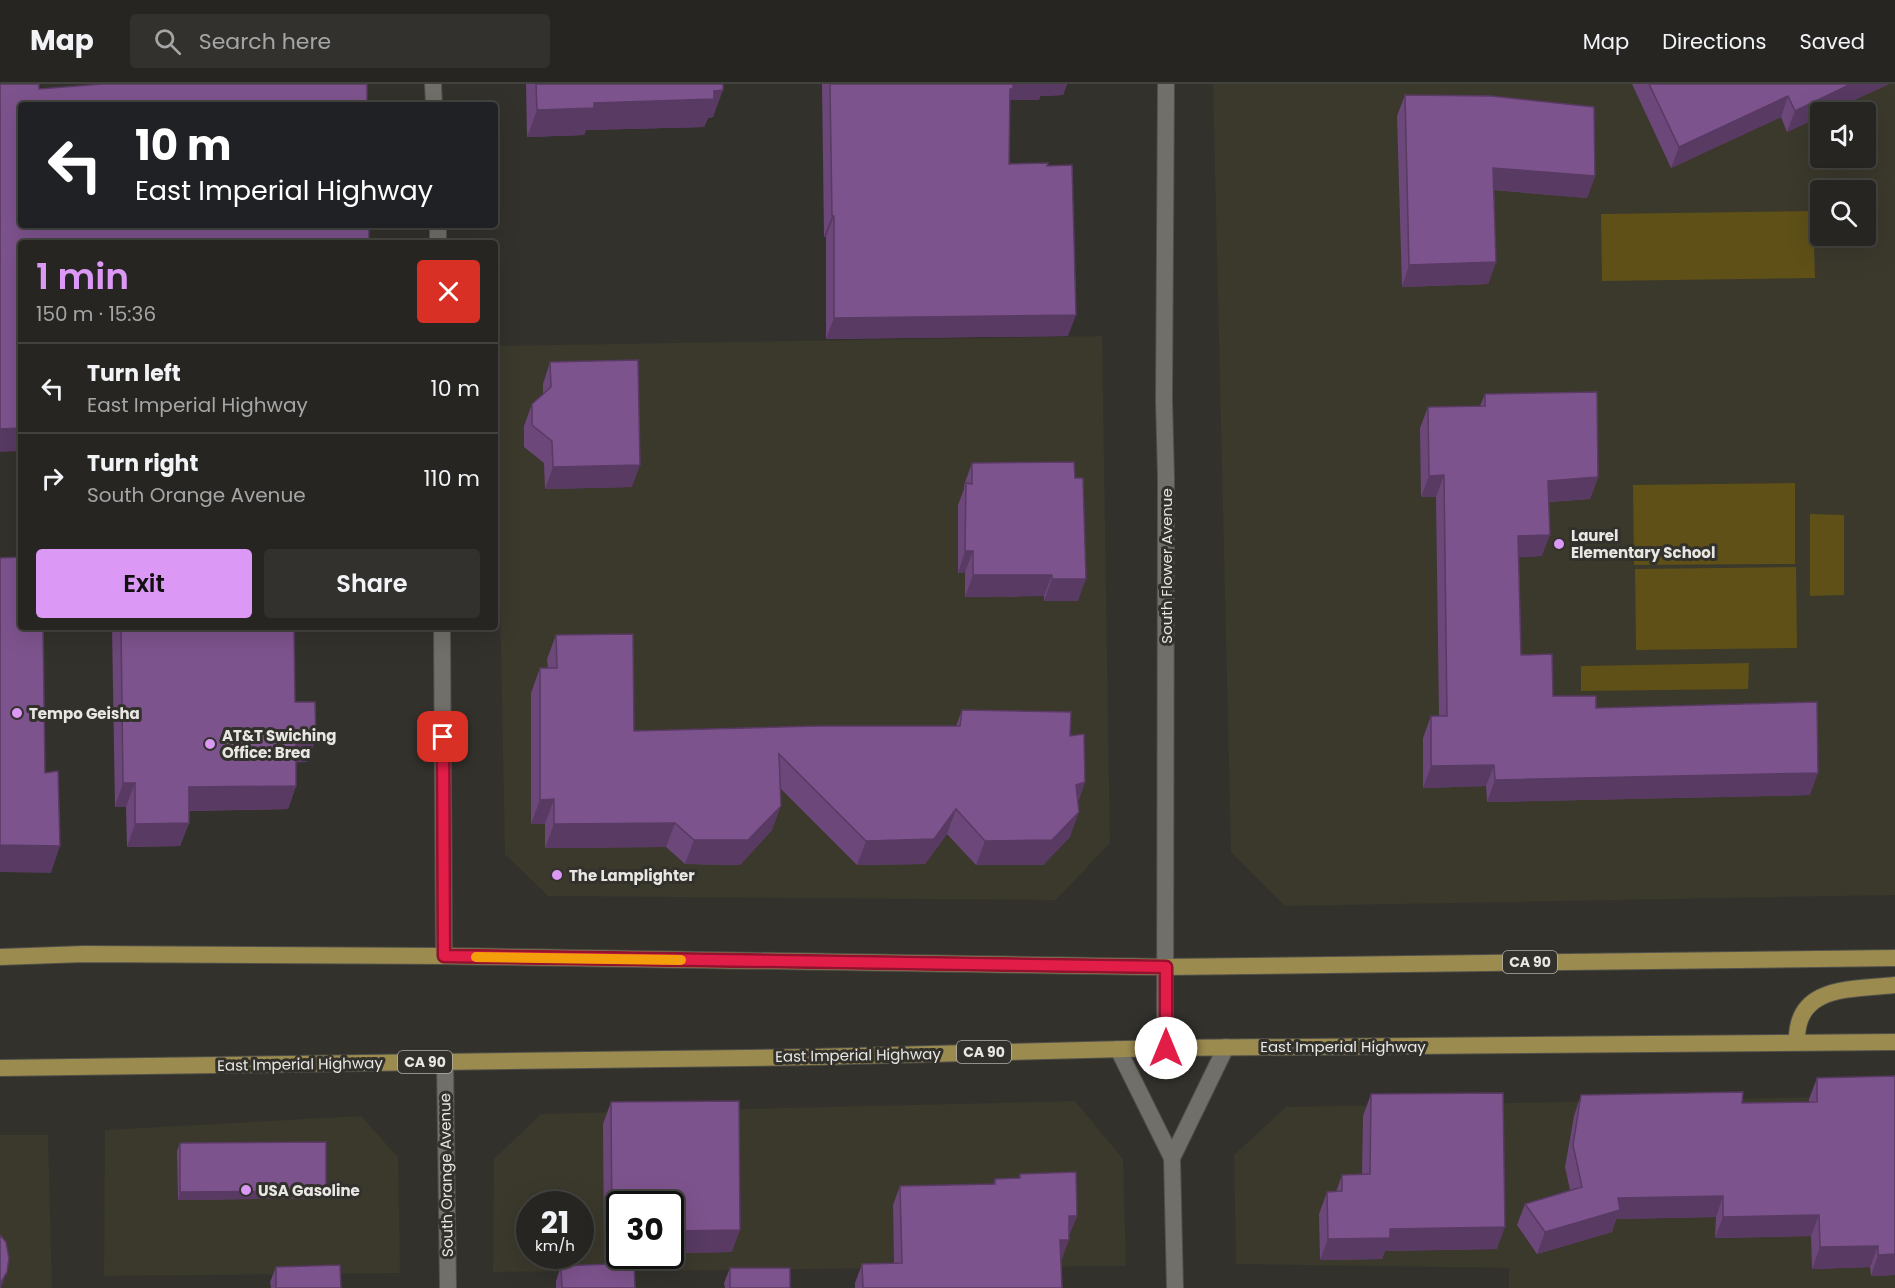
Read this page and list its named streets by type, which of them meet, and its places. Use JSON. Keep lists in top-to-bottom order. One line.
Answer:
{"streets":{"main road":["CA 90","East Imperial Highway"],"street":["South Flower Avenue","South Orange Avenue"]},"crossings":[["South Flower Avenue","CA 90"],["South Flower Avenue","East Imperial Highway"],["East Imperial Highway","South Orange Avenue"]],"places":["Laurel Elementary School","Tempo Geisha","AT&T Swiching Office: Brea","The Lamplighter","USA Gasoline"],"page":{"header":"Map","search":"Search here","nav":["Map","Directions","Saved"],"turn":["10 m","East Imperial Highway"],"heading":["1 min","150 m · 15:36"],"list":[{"name":"Turn left","note":"East Imperial Highway","value":"10 m"},{"name":"Turn right","note":"South Orange Avenue","value":"110 m"}],"buttons":["Exit","Share"],"speed":"21 km/h","limit":"30"}}
